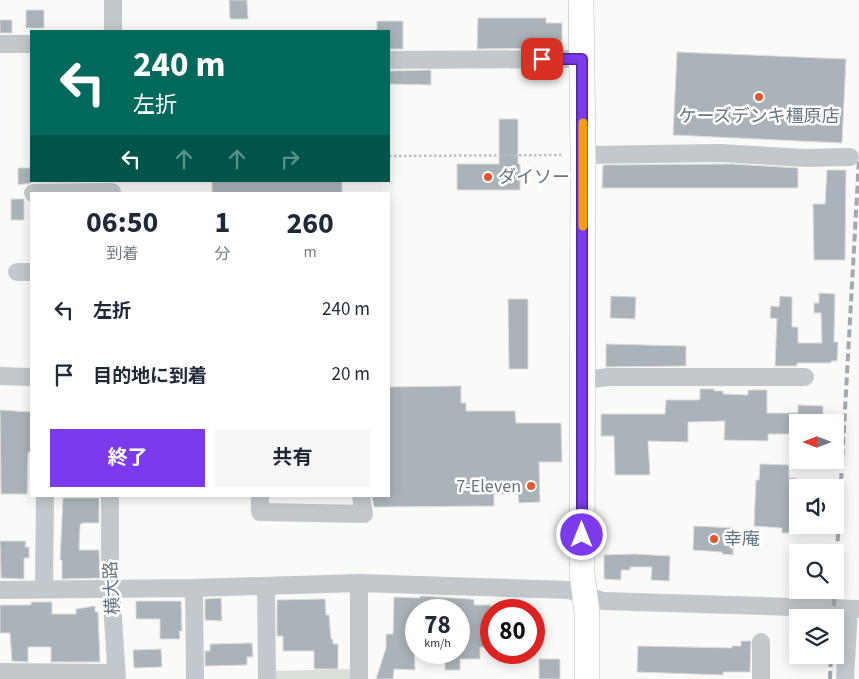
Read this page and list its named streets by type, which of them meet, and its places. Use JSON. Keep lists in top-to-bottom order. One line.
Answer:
{"streets":{"street":["横大路"]},"places":["ケーズデンキ橿原店","ダイソー","7-Eleven","幸庵"],"north":"left","page":{"turn":["240 m","左折"],"eta":["06:50","到着","1","分","260","m"],"list":[{"name":"左折","value":"240 m"},{"name":"目的地に到着","value":"20 m"}],"buttons":["終了","共有"],"speed":"78 km/h","limit":"80"}}
